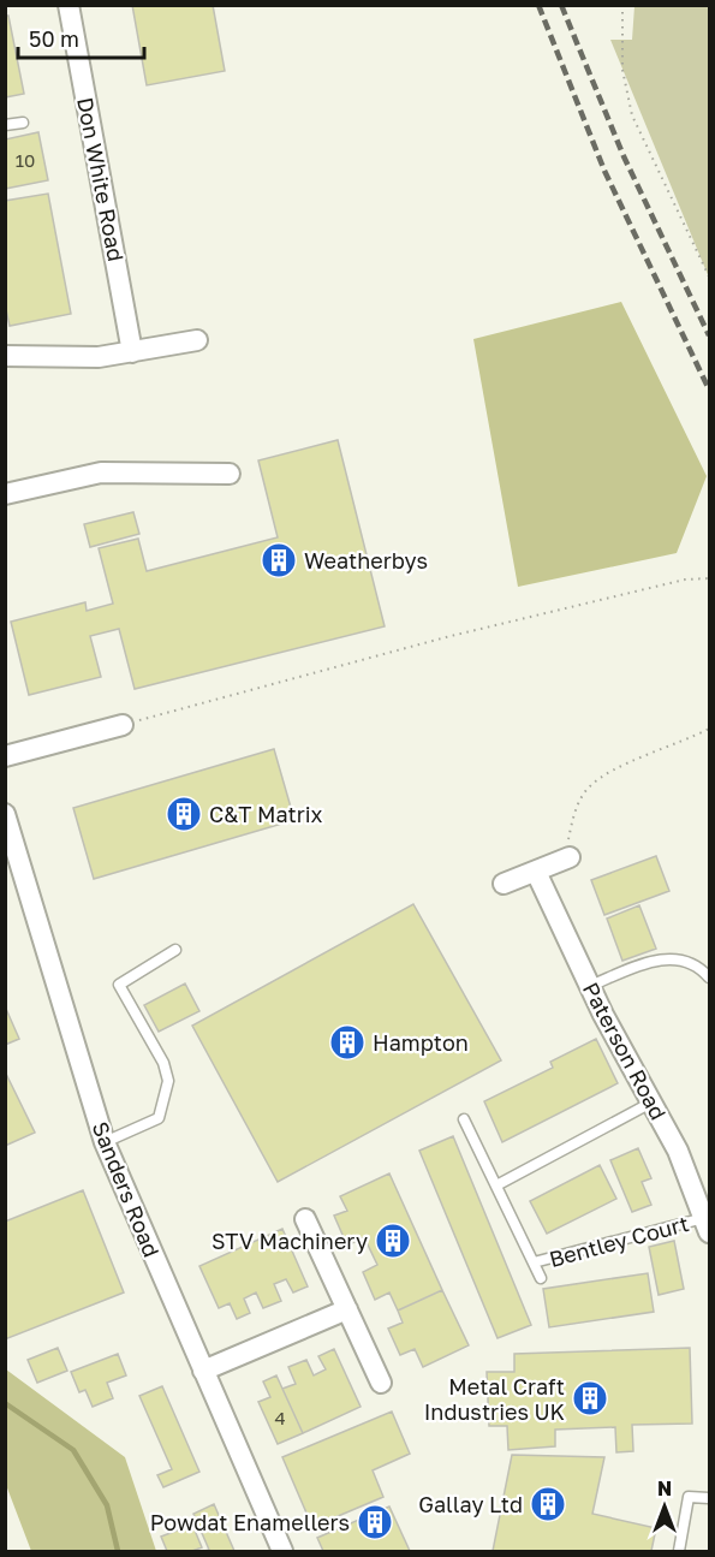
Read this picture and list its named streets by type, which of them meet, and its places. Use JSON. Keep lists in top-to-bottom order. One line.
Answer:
{"streets":{"street":["Don White Road","Paterson Road","Sanders Road"],"lane":["Bentley Court"]},"crossings":[["Paterson Road","Bentley Court"]],"places":{"building":["Weatherbys","C&T Matrix","Hampton","STV Machinery","Metal Craft Industries UK","Gallay Ltd","Powdat Enamellers"]},"house_numbers":["10","4"],"scale_bar":"50 m","north":"top"}
